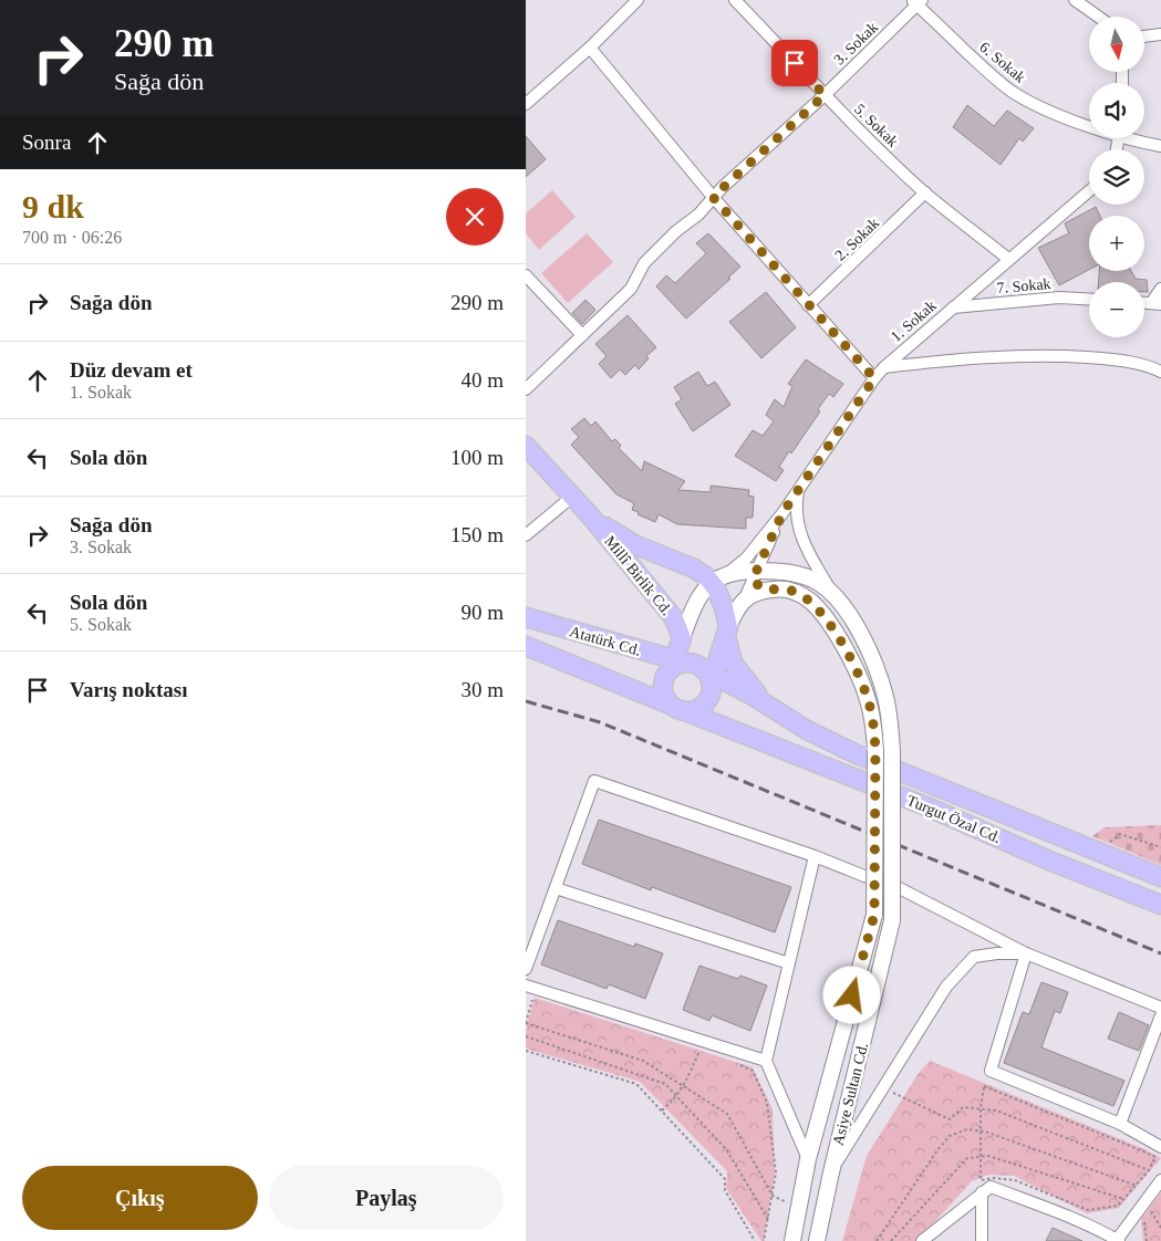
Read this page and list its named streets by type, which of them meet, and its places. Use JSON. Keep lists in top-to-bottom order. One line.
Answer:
{"streets":{"main road":["Millî Birlik Cd.","Atatürk Cd.","Turgut Özal Cd.","Asiye Sultan Cd."],"street":["3. Sokak","6. Sokak","5. Sokak","2. Sokak","7. Sokak","1. Sokak"]},"crossings":[["3. Sokak","6. Sokak"],["3. Sokak","5. Sokak"],["5. Sokak","2. Sokak"],["5. Sokak","1. Sokak"],["7. Sokak","1. Sokak"],["1. Sokak","Asiye Sultan Cd."],["Millî Birlik Cd.","Asiye Sultan Cd."],["Atatürk Cd.","Turgut Özal Cd."]],"north":"bottom","page":{"turn":["290 m","Sağa dön"],"map_buttons":["+","−"],"then":"Sonra","heading":["9 dk","700 m · 06:26"],"list":[{"name":"Sağa dön","value":"290 m"},{"name":"Düz devam et","note":"1. Sokak","value":"40 m"},{"name":"Sola dön","value":"100 m"},{"name":"Sağa dön","note":"3. Sokak","value":"150 m"},{"name":"Sola dön","note":"5. Sokak","value":"90 m"},{"name":"Varış noktası","value":"30 m"}],"buttons":["Çıkış","Paylaş"]}}
